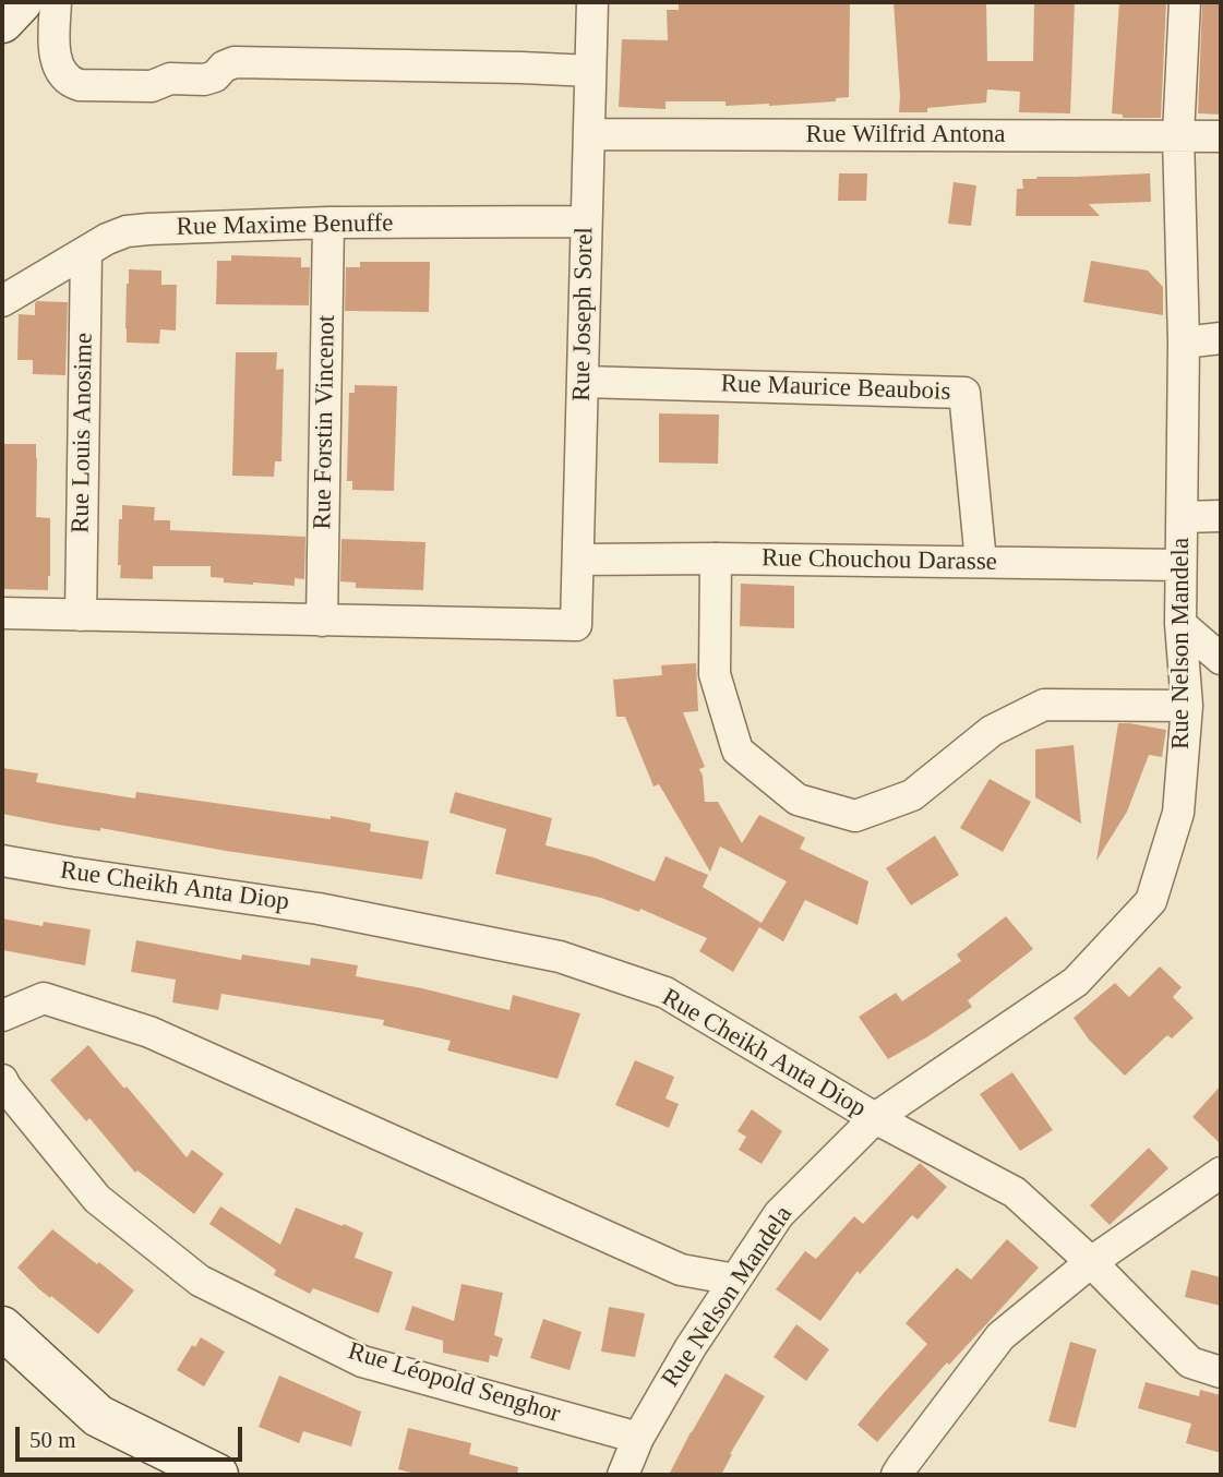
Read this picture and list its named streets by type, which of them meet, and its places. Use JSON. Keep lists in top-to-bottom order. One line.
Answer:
{"streets":{"street":["Rue Wilfrid Antona","Rue Maxime Benuffe","Rue Joseph Sorel","Rue Maurice Beaubois","Rue Forstin Vincenot","Rue Louis Anosime","Rue Chouchou Darasse","Rue Nelson Mandela","Rue Cheikh Anta Diop","Rue Léopold Senghor"]},"crossings":[["Rue Wilfrid Antona","Rue Joseph Sorel"],["Rue Wilfrid Antona","Rue Nelson Mandela"],["Rue Maxime Benuffe","Rue Joseph Sorel"],["Rue Maxime Benuffe","Rue Forstin Vincenot"],["Rue Maxime Benuffe","Rue Louis Anosime"],["Rue Joseph Sorel","Rue Maurice Beaubois"],["Rue Joseph Sorel","Rue Forstin Vincenot"],["Rue Joseph Sorel","Rue Chouchou Darasse"],["Rue Maurice Beaubois","Rue Chouchou Darasse"],["Rue Chouchou Darasse","Rue Nelson Mandela"],["Rue Nelson Mandela","Rue Cheikh Anta Diop"],["Rue Nelson Mandela","Rue Léopold Senghor"]],"scale_bar":"50 m"}
